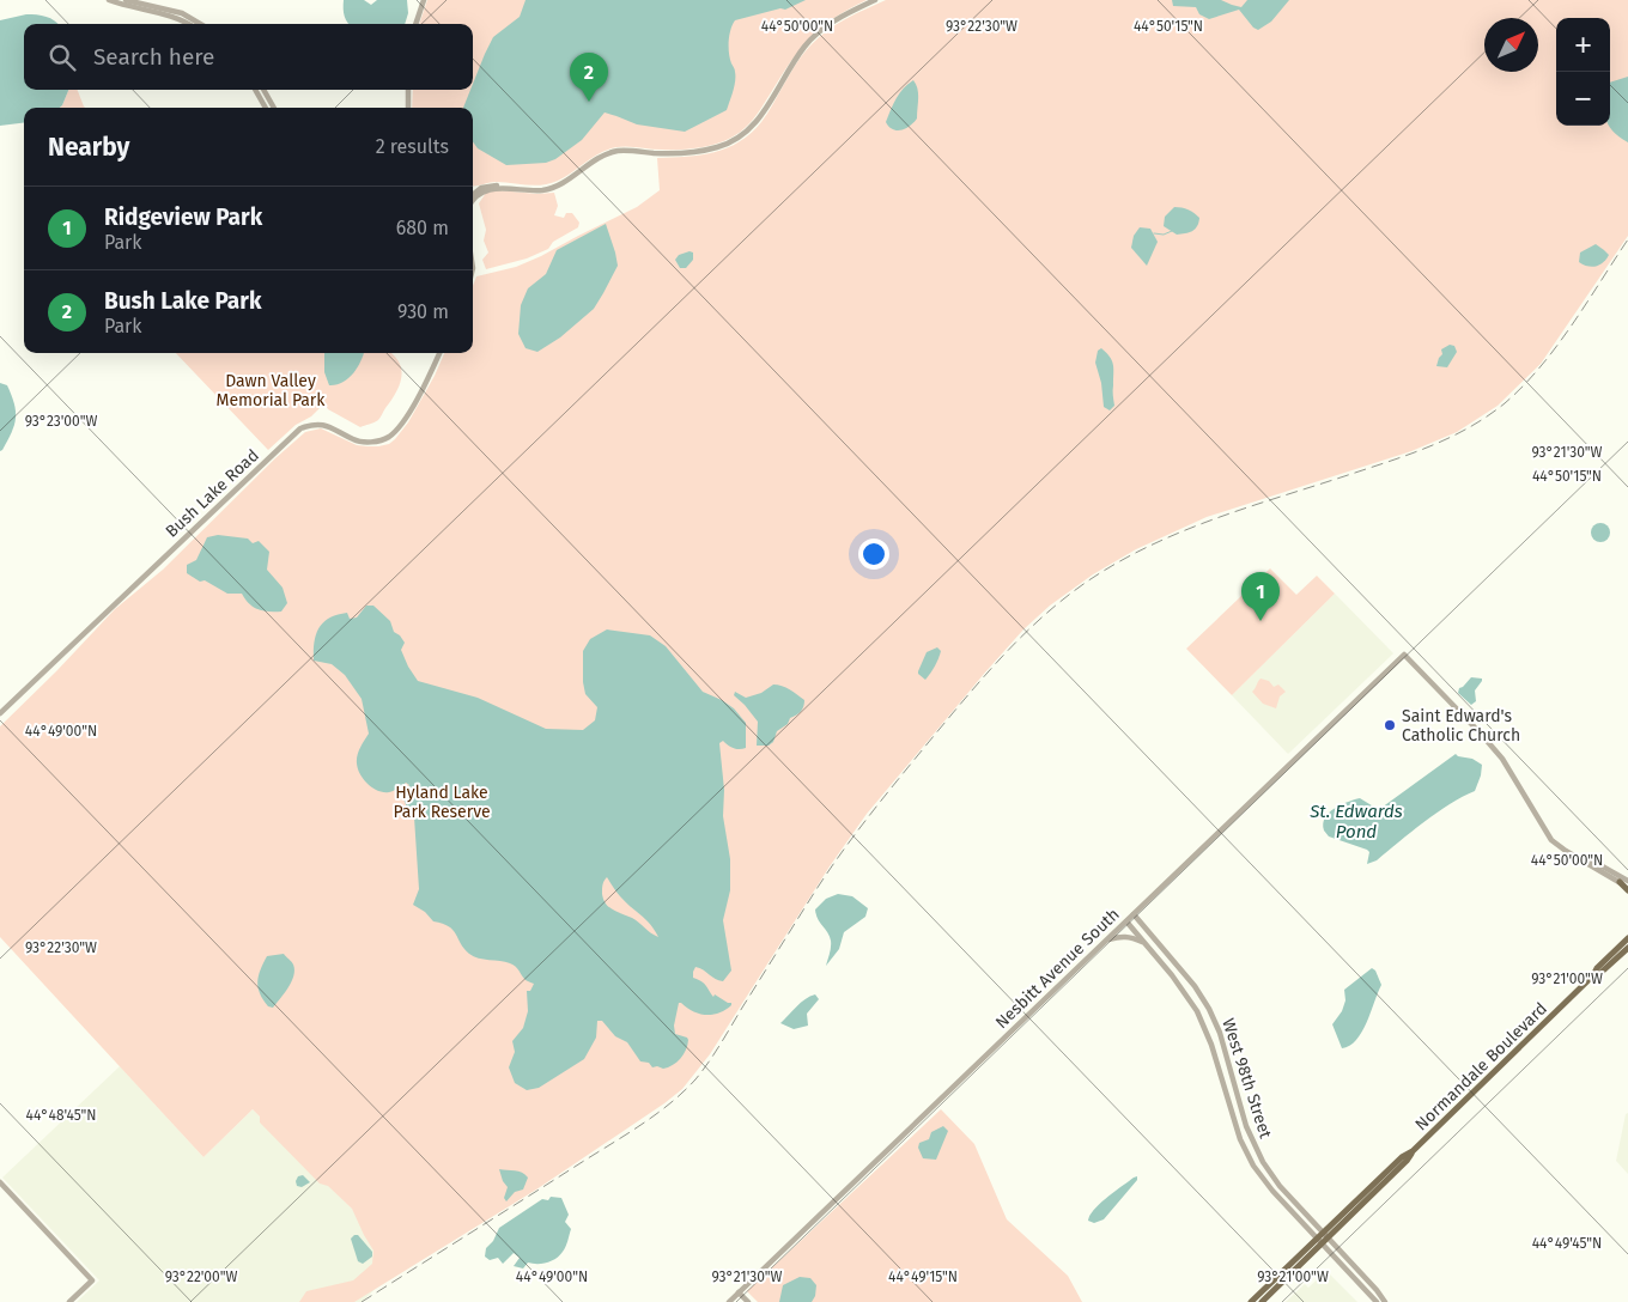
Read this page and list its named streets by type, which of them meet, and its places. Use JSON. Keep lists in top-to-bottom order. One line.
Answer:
{"streets":{"main road":["Normandale Boulevard"],"street":["Bush Lake Road","Nesbitt Avenue South","West 98th Street"]},"crossings":[["Nesbitt Avenue South","West 98th Street"],["Normandale Boulevard","West 98th Street"]],"water":["St. Edwards Pond"],"parks":["Dawn Valley Memorial Park","Hyland Lake Park Reserve"],"places":["Saint Edward's Catholic Church"],"north":"top right","page":{"map_buttons":["+","−"],"search":"Search here","pins":["2","1"],"heading":["Nearby","2 results"],"list":[{"mark":"1","name":"Ridgeview Park","note":"Park","value":"680 m"},{"mark":"2","name":"Bush Lake Park","note":"Park","value":"930 m"}]},"coordinates":["93°22'30\"W","44°50'00\"N","44°50'15\"N","93°23'00\"W","93°21'30\"W","44°49'00\"N","93°21'00\"W","44°48'45\"N","44°49'45\"N","44°49'15\"N","93°22'00\"W"]}
